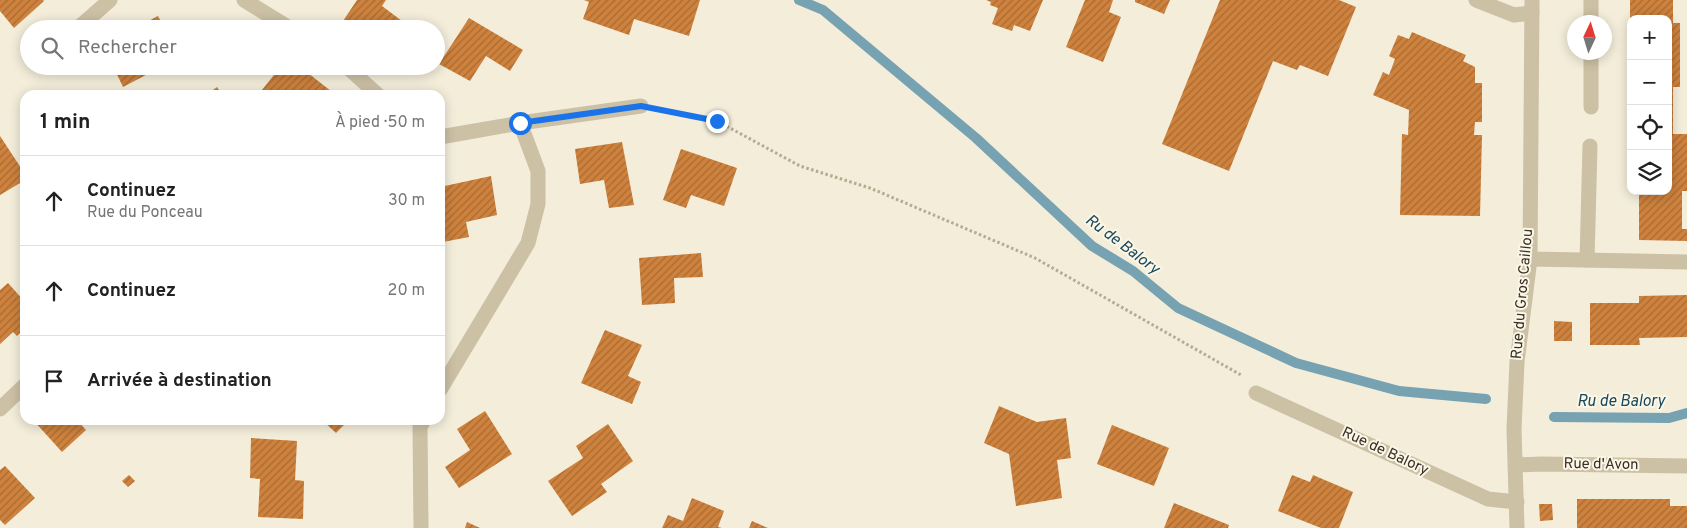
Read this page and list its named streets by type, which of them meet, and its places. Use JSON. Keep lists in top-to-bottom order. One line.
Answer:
{"streets":{"street":["Rue du Gros Caillou","Rue de Balory","Rue d'Avon"]},"crossings":[["Rue du Gros Caillou","Rue de Balory"],["Rue du Gros Caillou","Rue d'Avon"]],"water":["Ru de Balory"],"north":"top","page":{"map_buttons":["+","−"],"search":"Rechercher","heading":["1 min","À pied · 50 m"],"list":[["Continuez","Rue du Ponceau","30 m"],["Continuez","20 m"],"Arrivée à destination"]}}
